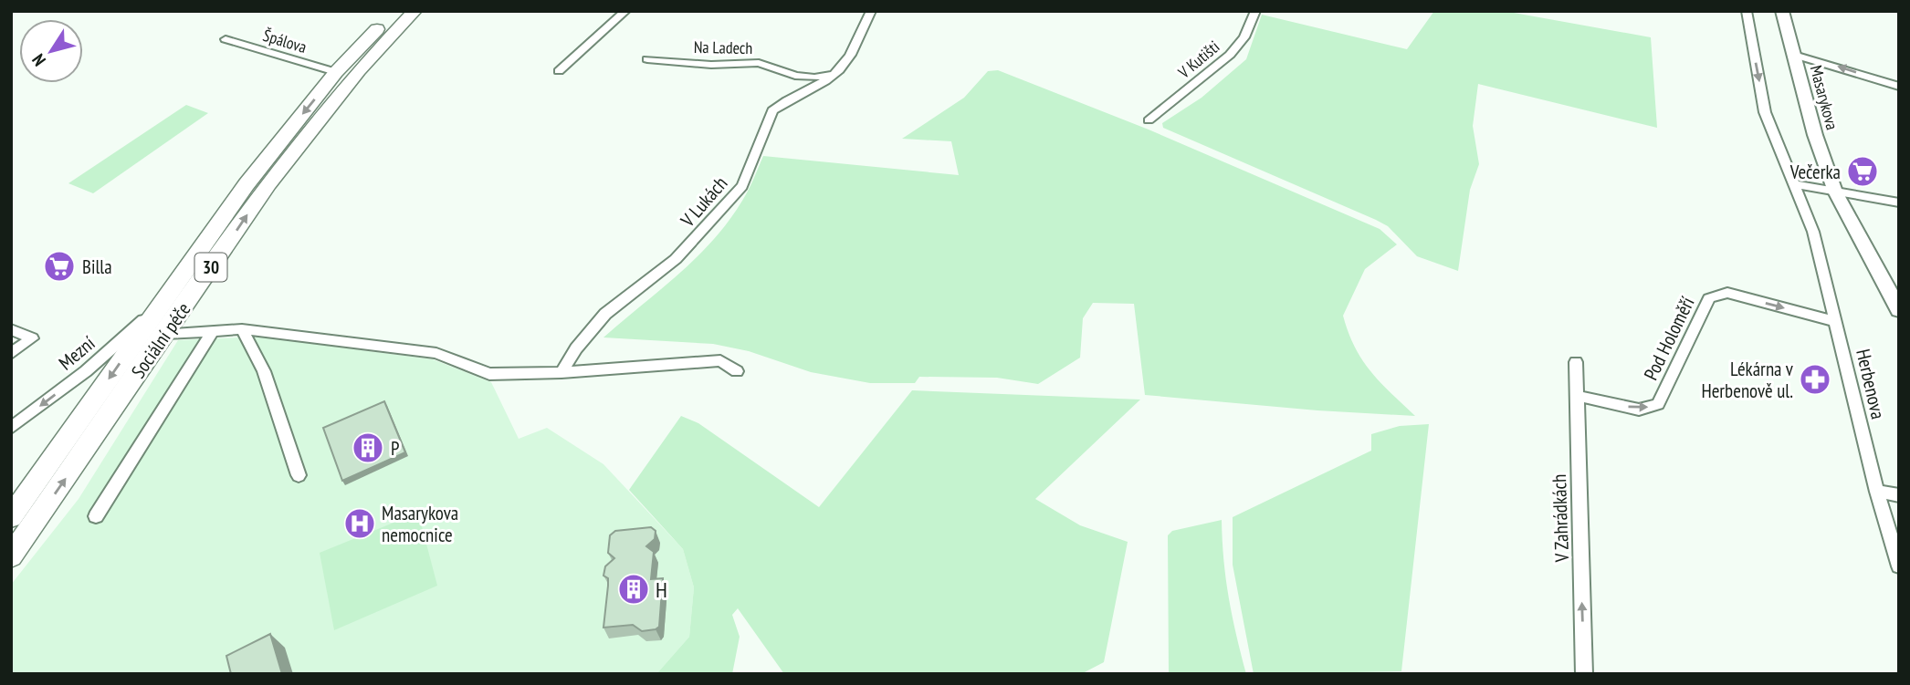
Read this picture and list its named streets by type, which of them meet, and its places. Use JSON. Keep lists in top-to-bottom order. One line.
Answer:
{"streets":{"main road":["30","Sociální péče"],"street":["Špálova","Na Ladech","V Kutišti","Masarykova","V Lukách","Pod Holoměří","Mezní","Herbenova","V Zahrádkách"]},"crossings":[["Špálova","Sociální péče"],["Na Ladech","V Lukách"],["Pod Holoměří","Herbenova"],["Pod Holoměří","V Zahrádkách"],["Sociální péče","Mezní"]],"one_way":["Pod Holoměří","V Zahrádkách"],"places":{"supermarket":["Večerka","Billa"],"pharmacy":["Lékárna v Herbenově ul."],"building":["P","H"],"hospital":["Masarykova nemocnice"]},"north":"bottom left"}
